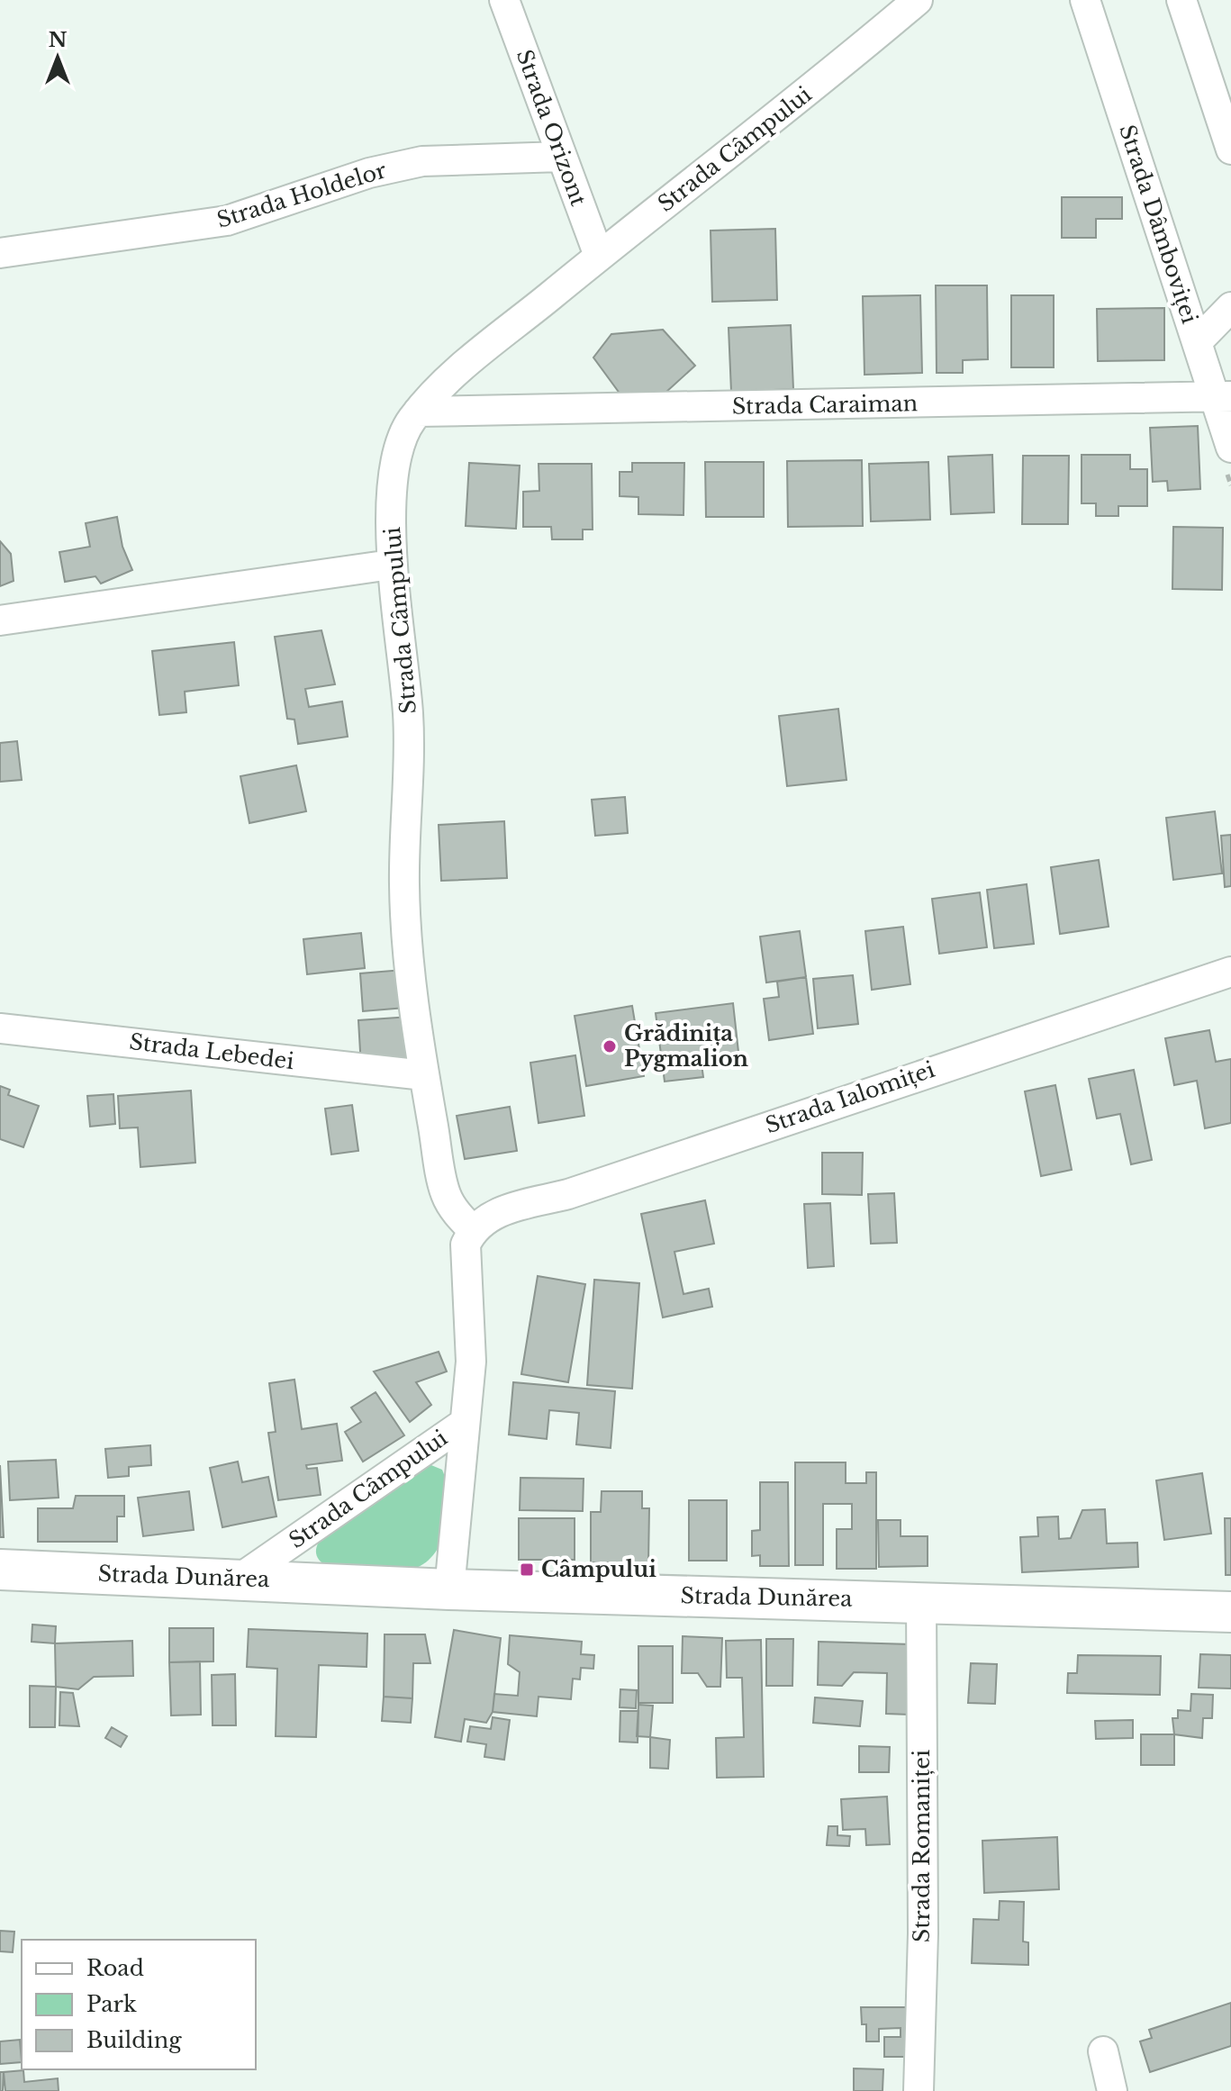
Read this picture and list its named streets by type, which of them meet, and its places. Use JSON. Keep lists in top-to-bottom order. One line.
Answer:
{"streets":{"street":["Strada Orizont","Strada Câmpului","Strada Holdelor","Strada Dâmboviței","Strada Caraiman","Strada Lebedei","Strada Ialomiței","Strada Dunărea","Strada Romaniței"]},"crossings":[["Strada Orizont","Strada Câmpului"],["Strada Orizont","Strada Holdelor"],["Strada Câmpului","Strada Caraiman"],["Strada Câmpului","Strada Lebedei"],["Strada Câmpului","Strada Ialomiței"],["Strada Câmpului","Strada Dunărea"],["Strada Dâmboviței","Strada Caraiman"],["Strada Dunărea","Strada Romaniței"]],"places":{"other":["Grădinița Pygmalion"],"transit":["Câmpului"]},"legend":["Road","Park","Building"],"north":"top"}
